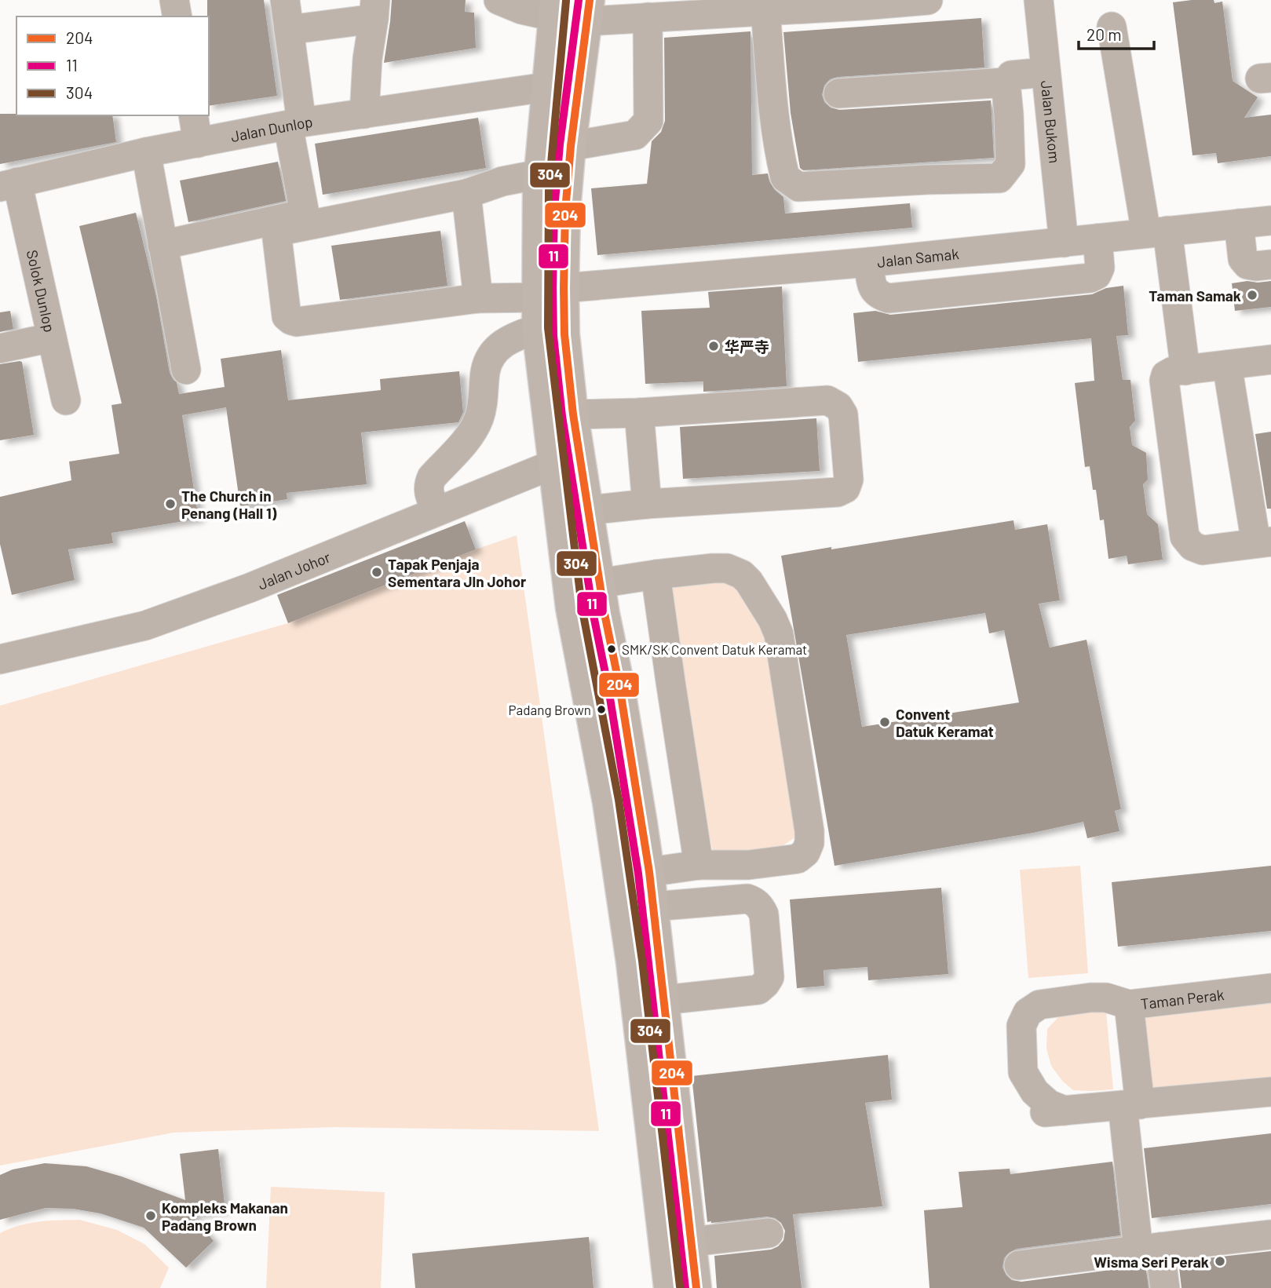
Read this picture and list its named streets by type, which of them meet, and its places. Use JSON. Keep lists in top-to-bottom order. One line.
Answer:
{"streets":{"street":["Jalan Bukom","Jalan Dunlop","Jalan Samak","Solok Dunlop","Jalan Johor","Taman Perak"]},"crossings":[["Jalan Bukom","Jalan Samak"],["Jalan Dunlop","Solok Dunlop"]],"places":["Taman Samak","华严寺","The Church in Penang (Hall 1)","Tapak Penjaja Sementara Jln Johor","SMK/SK Convent Datuk Keramat","Padang Brown","Convent Datuk Keramat","Kompleks Makanan Padang Brown","Wisma Seri Perak"],"lines":["transit line 204","transit line 11","transit line 304"],"legend":["204","11","304"],"scale_bar":"20 m"}
